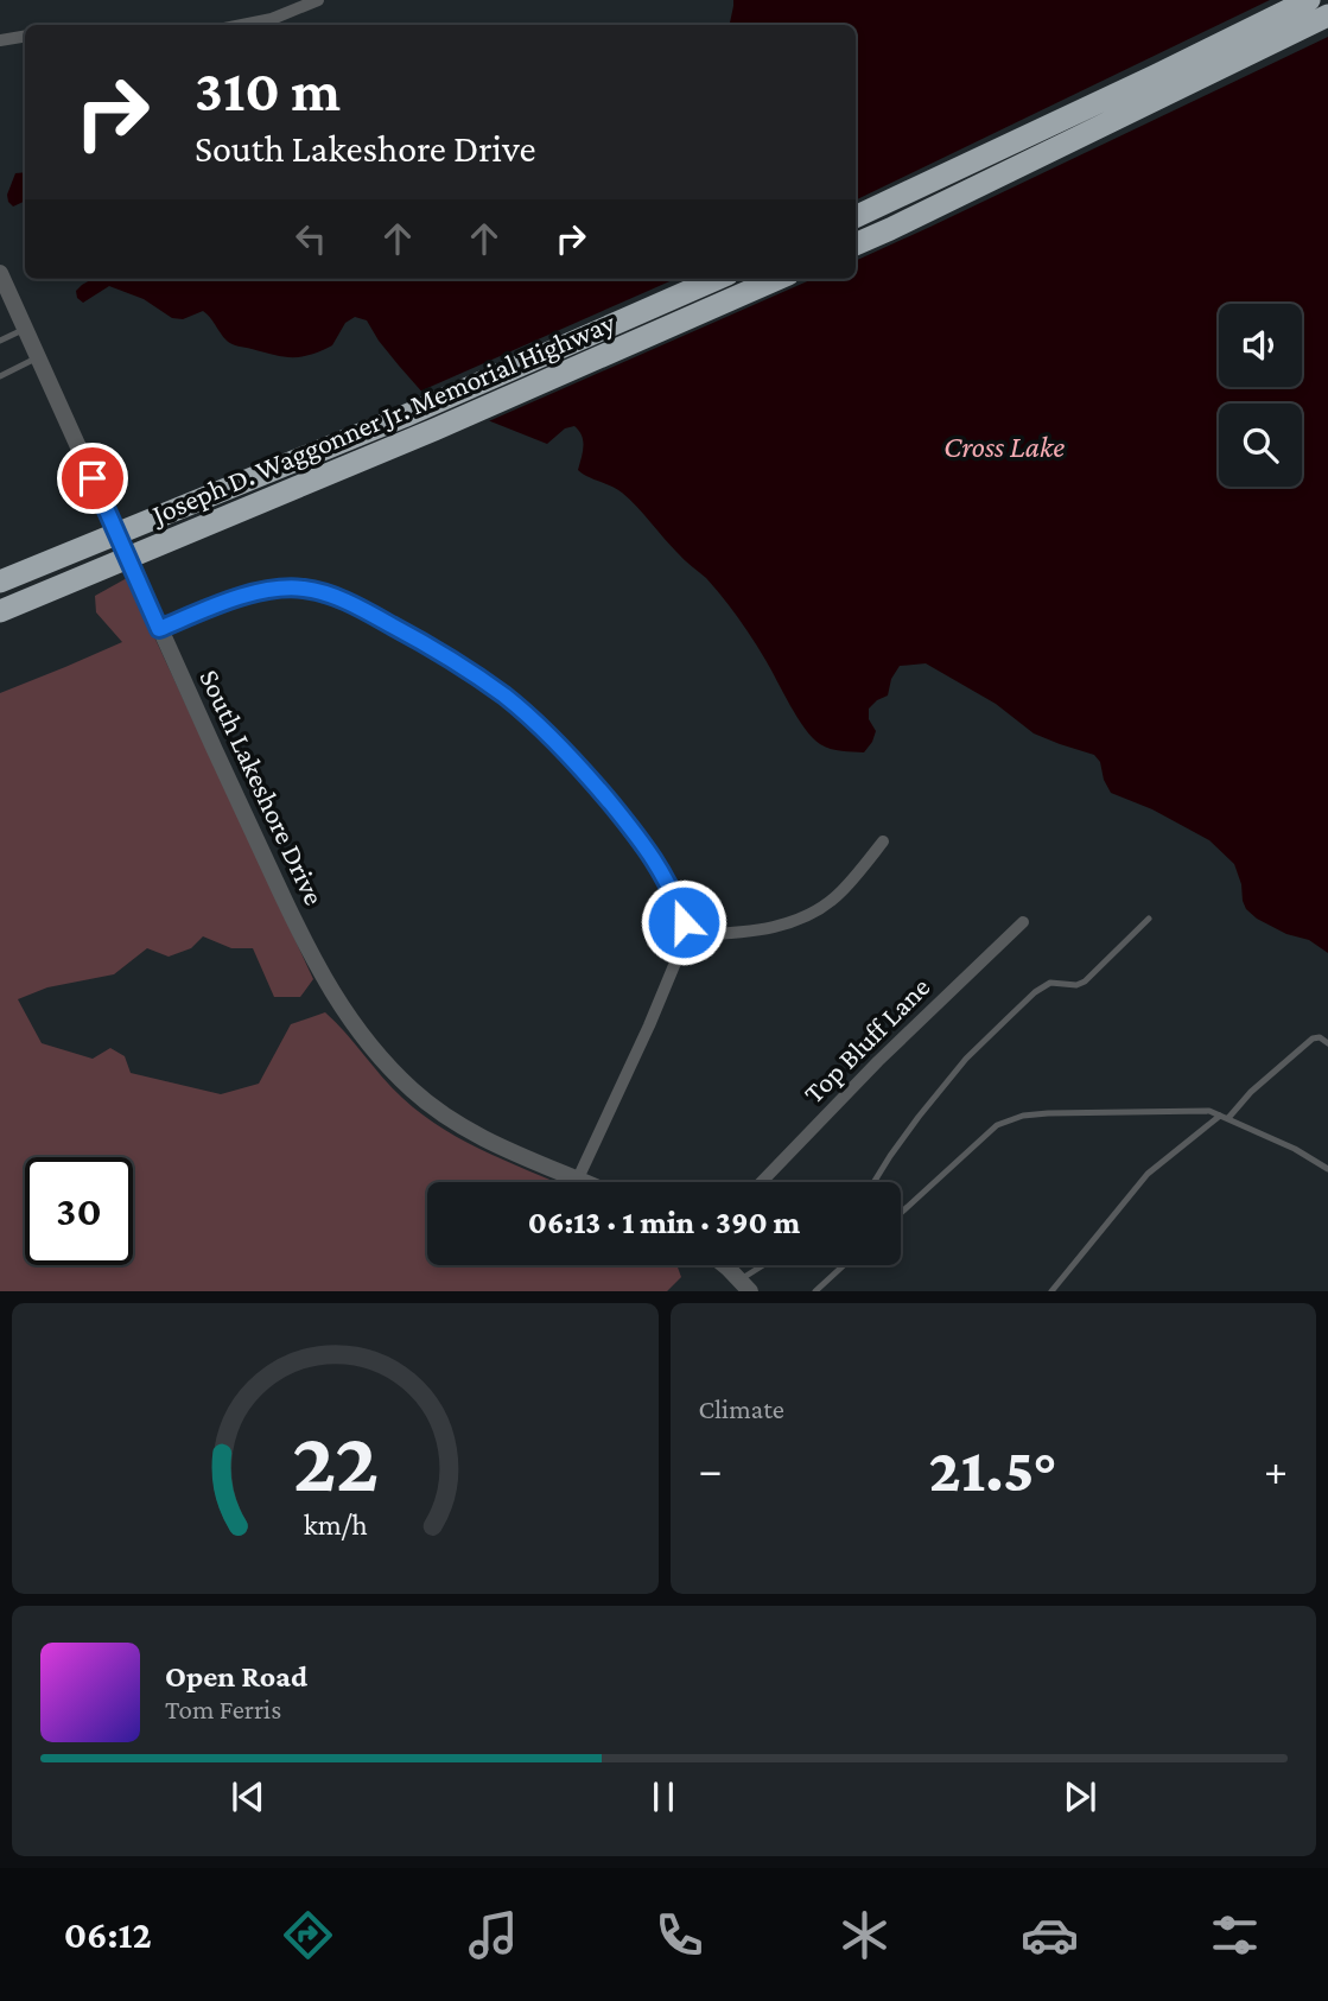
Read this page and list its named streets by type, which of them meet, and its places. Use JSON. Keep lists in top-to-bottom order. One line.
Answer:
{"streets":{"highway":["Joseph D. Waggonner Jr. Memorial Highway"],"street":["South Lakeshore Drive","Top Bluff Lane"]},"water":["Cross Lake"],"page":{"turn":["310 m","South Lakeshore Drive"],"limit":"30","trip":"06:13 · 1 min · 390 m","tile":"Climate","heat":["−","21.5°","+"],"song":["Open Road","Tom Ferris"],"tabs":"06:12","gauge":["22","km/h"]}}
